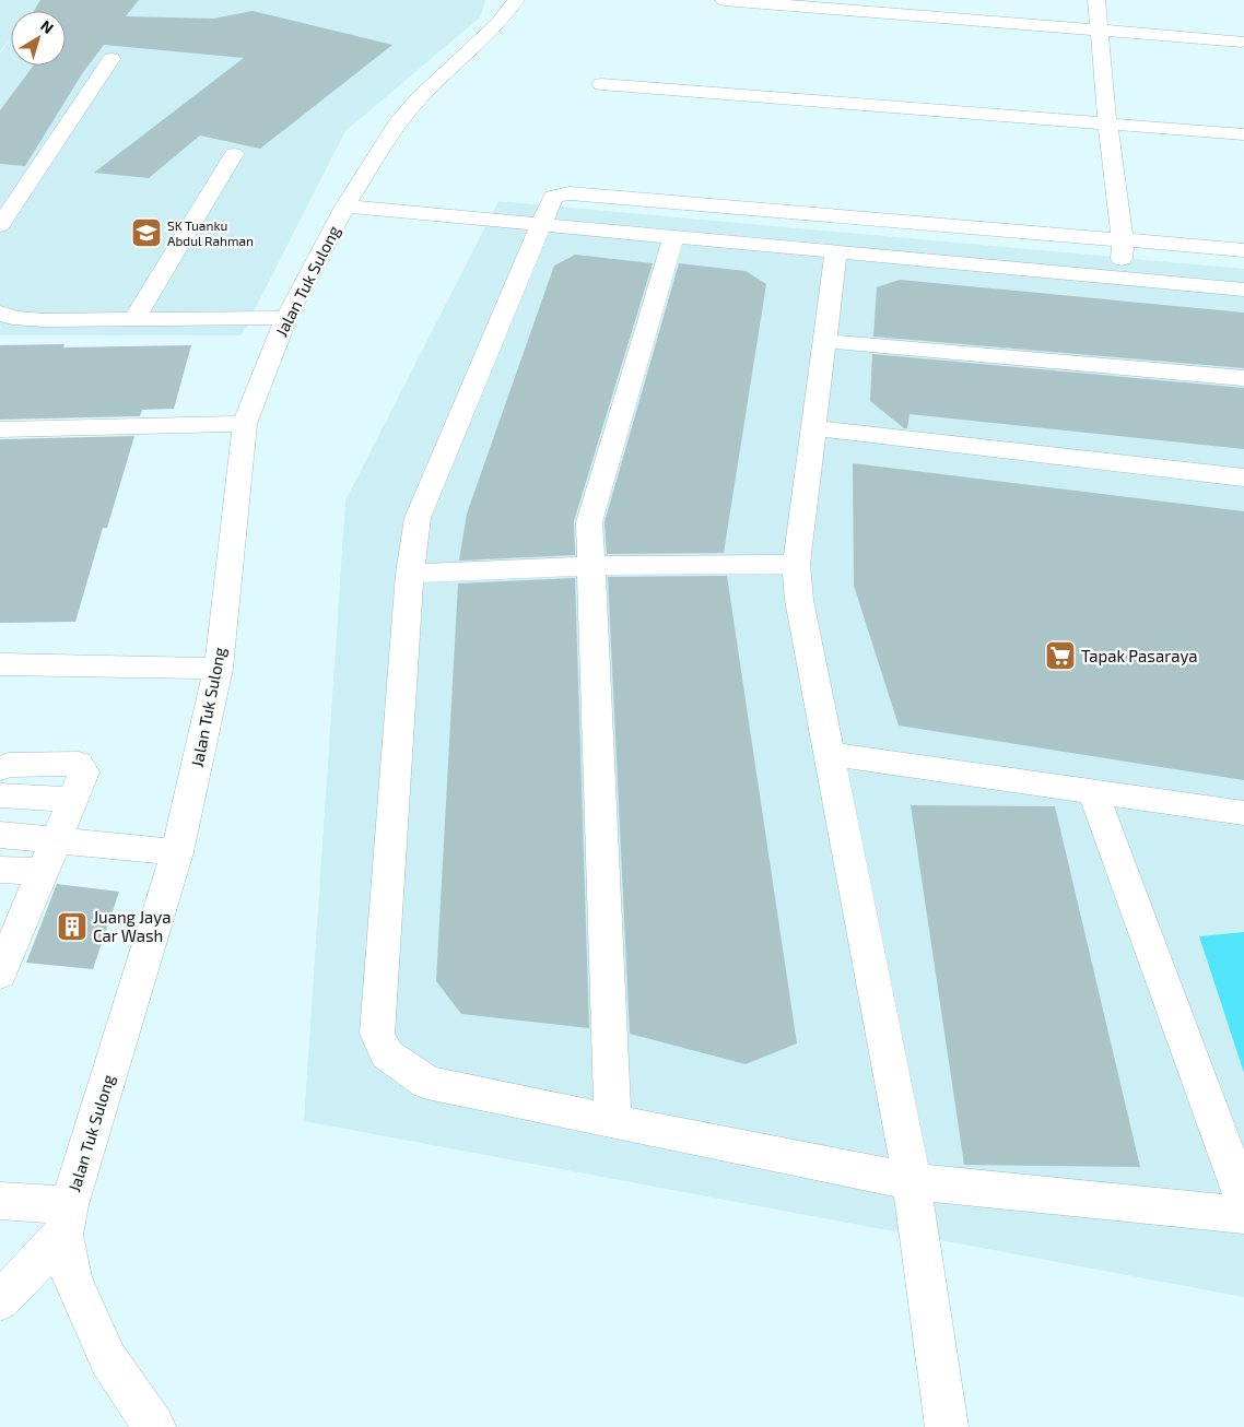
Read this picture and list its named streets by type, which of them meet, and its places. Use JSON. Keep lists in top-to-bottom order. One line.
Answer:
{"streets":{"street":["Jalan Tuk Sulong"]},"places":{"school or university":["SK Tuanku Abdul Rahman"],"supermarket":["Tapak Pasaraya"],"building":["Juang Jaya Car Wash"]},"north":"top right"}
